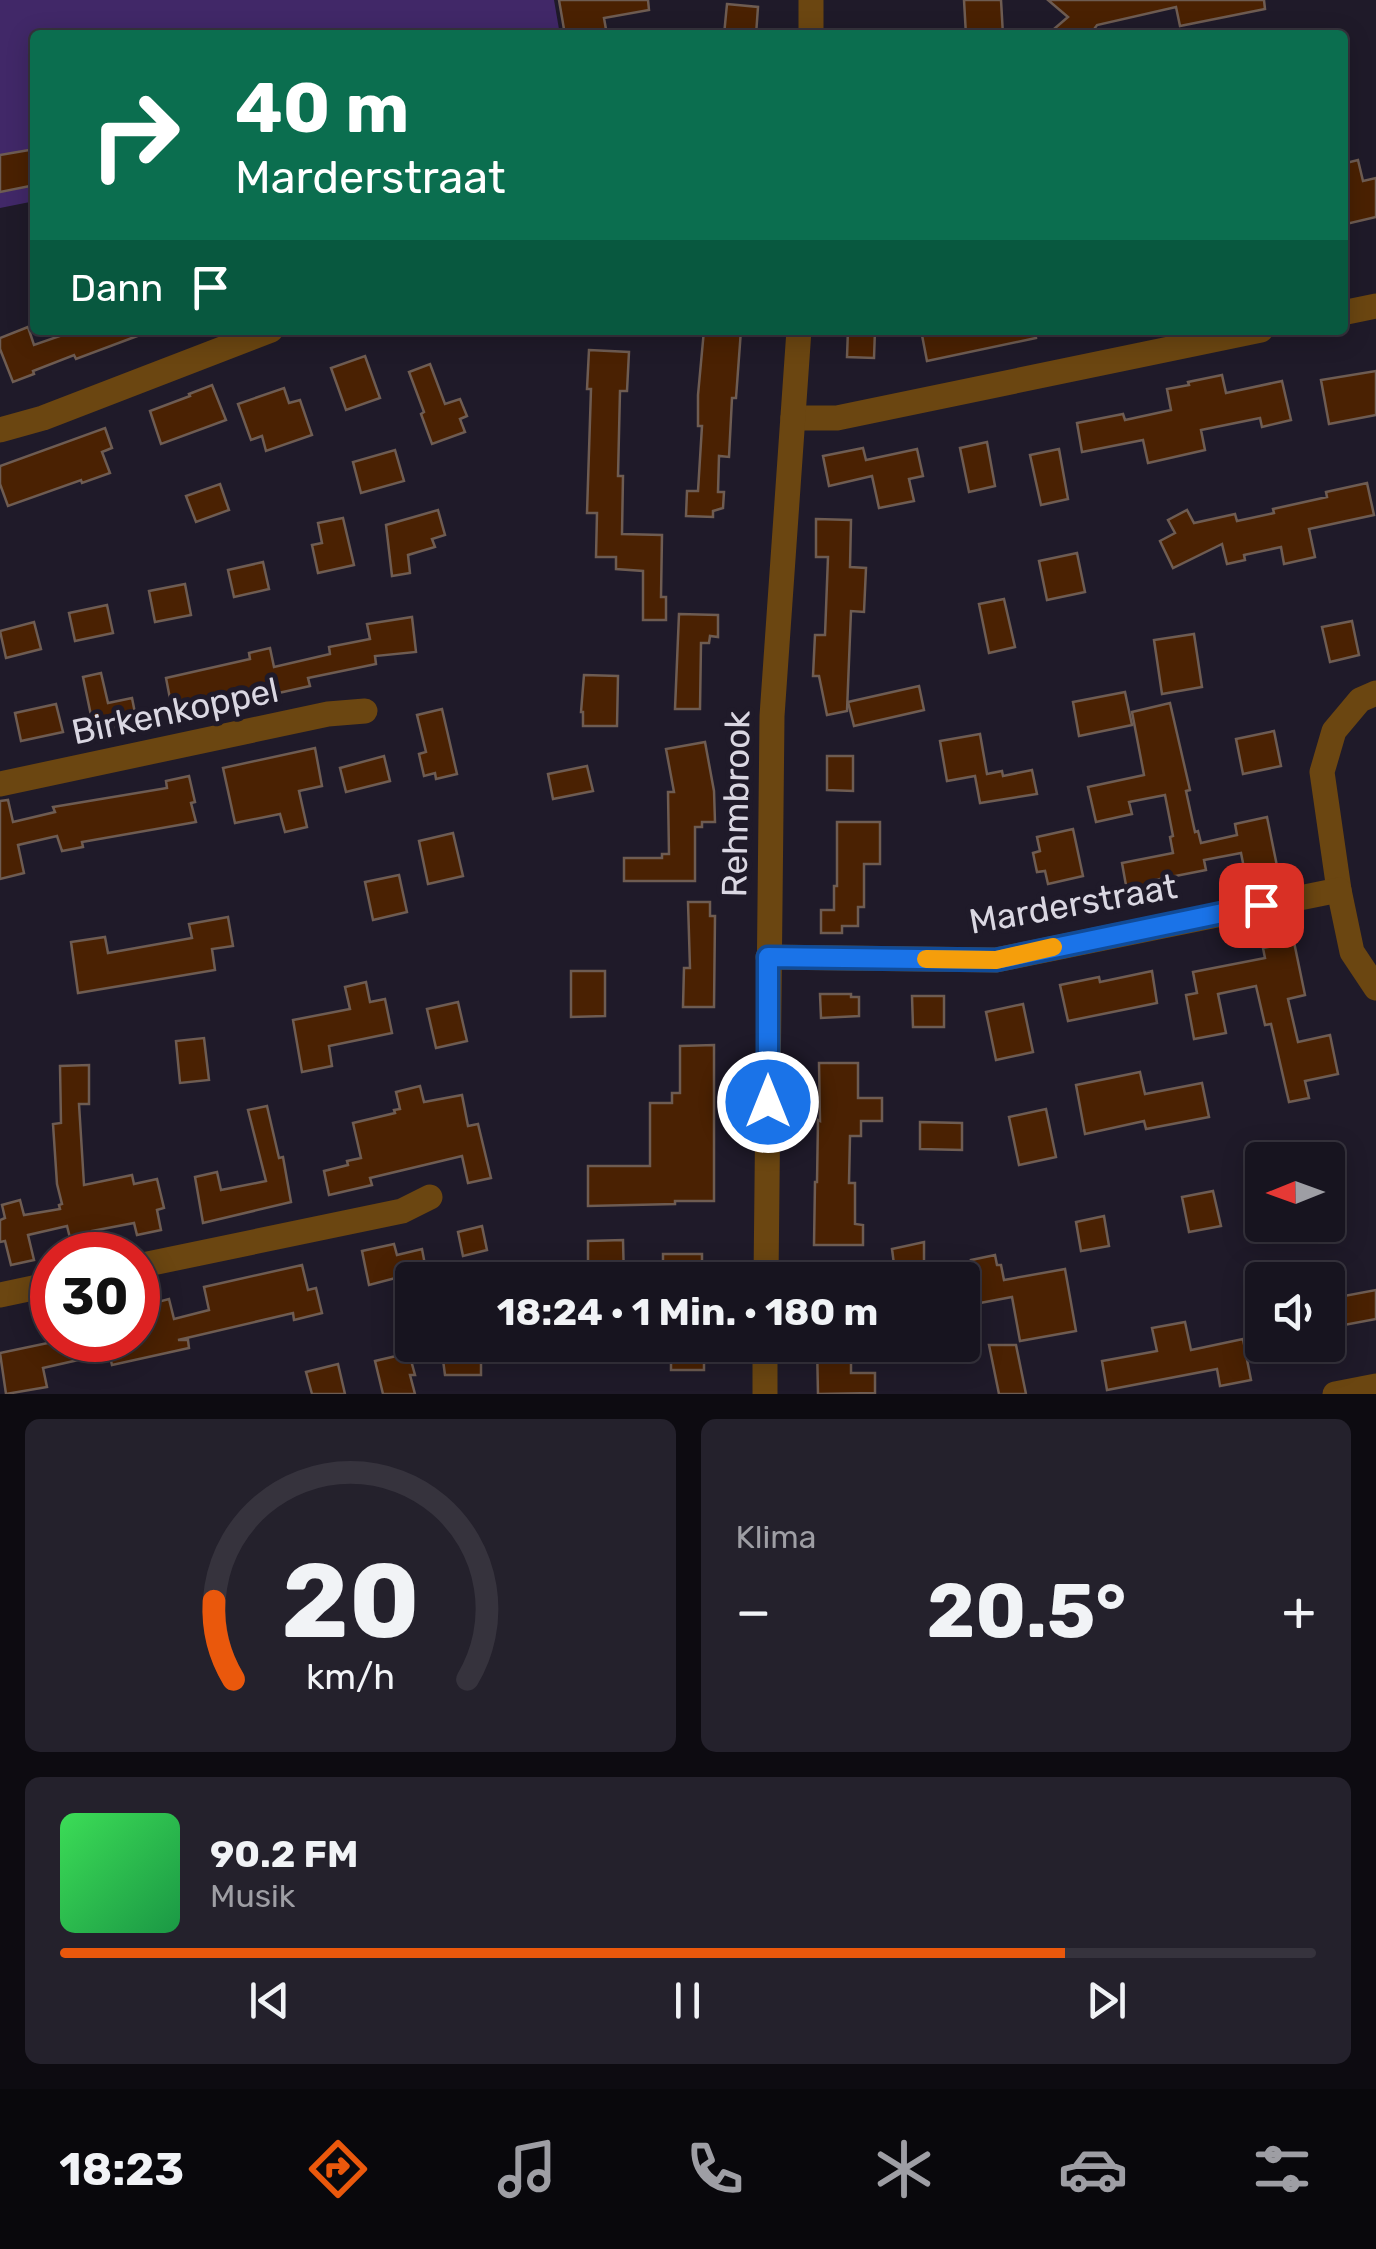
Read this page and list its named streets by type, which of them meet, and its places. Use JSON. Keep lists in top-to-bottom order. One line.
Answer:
{"streets":{"street":["Birkenkoppel","Rehmbrook","Marderstraat"]},"crossings":[["Rehmbrook","Marderstraat"]],"north":"left","page":{"turn":["40 m","Marderstraat"],"then":"Dann","limit":"30","trip":"18:24 · 1 Min. · 180 m","tile":"Klima","heat":["−","20.5°","+"],"song":["90.2 FM","Musik"],"tabs":"18:23","gauge":["20","km/h"]}}
